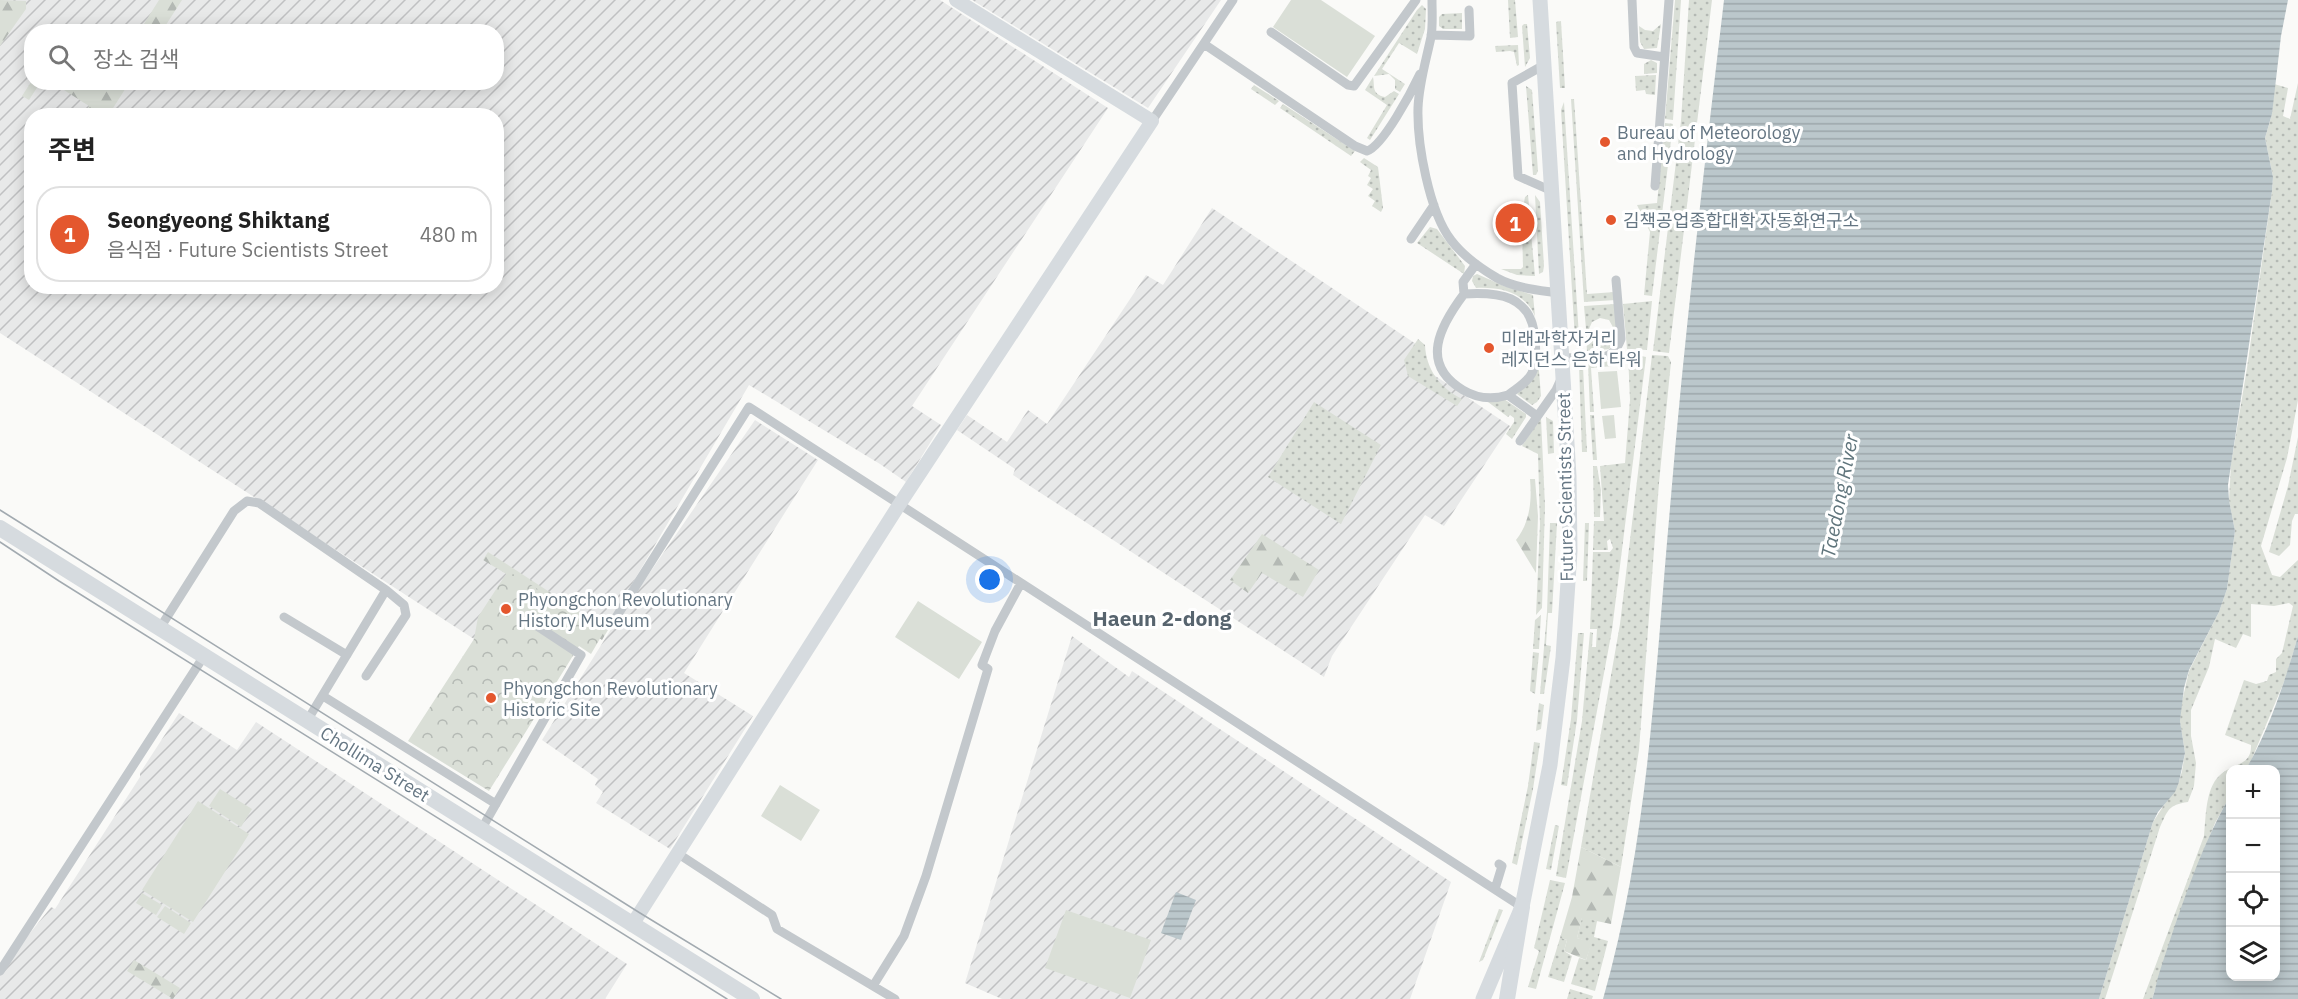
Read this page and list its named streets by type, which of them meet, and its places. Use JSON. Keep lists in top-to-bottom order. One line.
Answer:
{"streets":{"highway":["Chollima Street"],"main road":["Future Scientists Street"]},"districts":["Haeun 2-dong"],"water":["Taedong River"],"places":["Bureau of Meteorology and Hydrology","김책공업종합대학 자동화연구소","미래과학자거리 레지던스 은하 타워","Phyongchon Revolutionary History Museum","Phyongchon Revolutionary Historic Site"],"page":{"search":"장소 검색","heading":"주변","list":[{"mark":"1","name":"Seongyeong Shiktang","note":"음식점 · Future Scientists Street","value":"480 m"}],"pins":"1","map_buttons":["+","−"]}}
